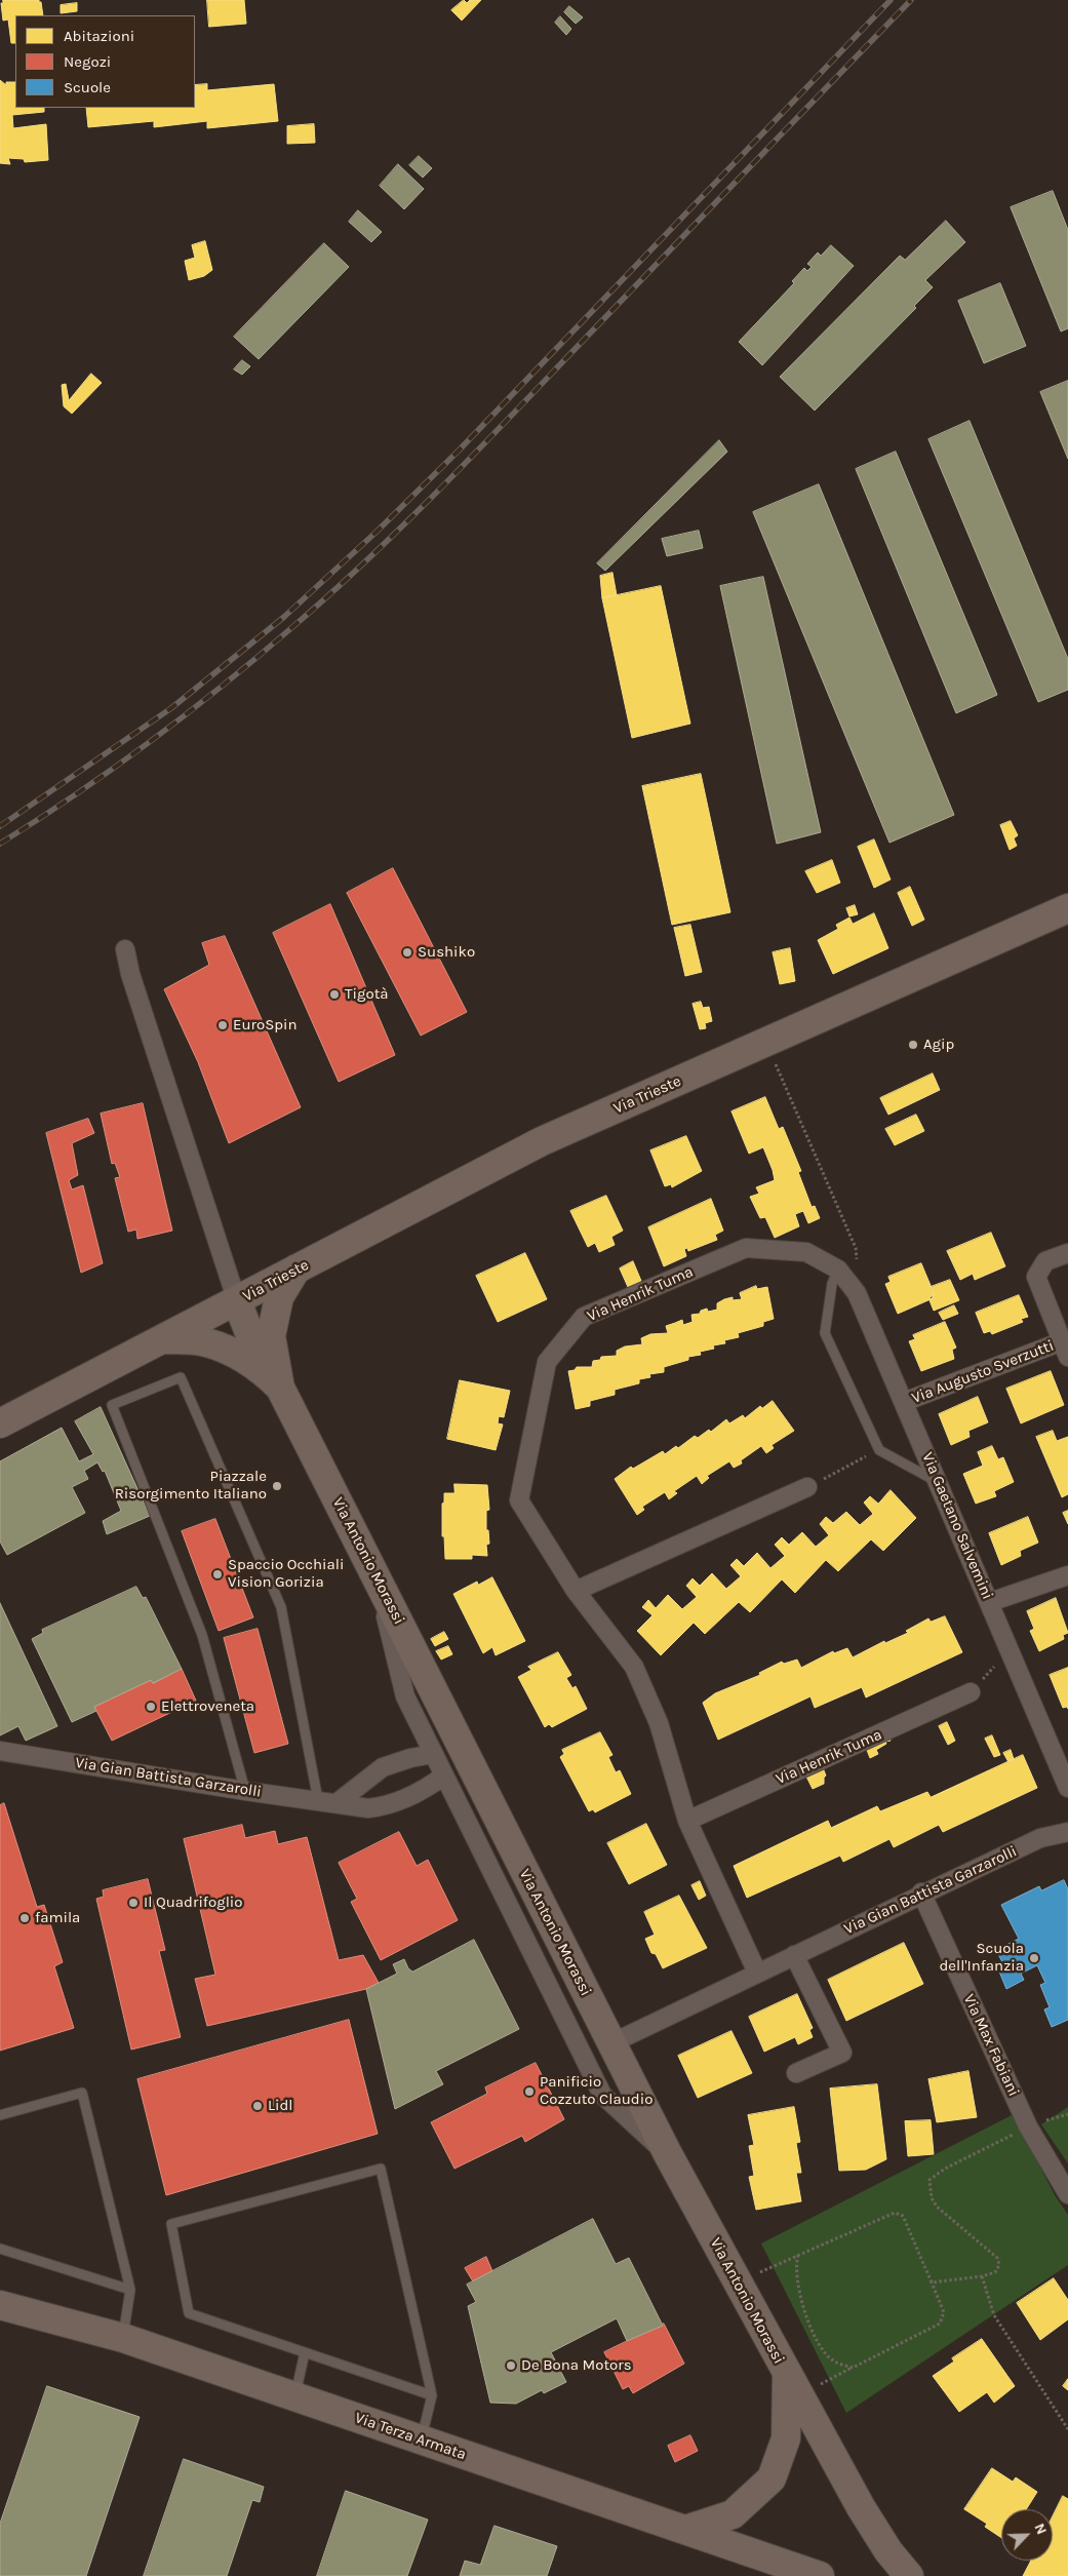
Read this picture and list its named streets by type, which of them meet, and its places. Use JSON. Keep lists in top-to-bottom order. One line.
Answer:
{"streets":{"main road":["Via Trieste","Via Antonio Morassi","Via Terza Armata"],"street":["Via Henrik Tuma","Via Augusto Sverzutti","Via Gaetano Salvemini","Via Gian Battista Garzarolli","Via Max Fabiani"]},"crossings":[["Via Trieste","Via Antonio Morassi"],["Via Henrik Tuma","Via Gaetano Salvemini"],["Via Henrik Tuma","Via Gian Battista Garzarolli"],["Via Augusto Sverzutti","Via Gaetano Salvemini"],["Via Antonio Morassi","Via Gian Battista Garzarolli"],["Via Gian Battista Garzarolli","Via Max Fabiani"]],"places":["Sushiko","Tigotà","EuroSpin","Agip","Piazzale Risorgimento Italiano","Spaccio Occhiali Vision Gorizia","Elettroveneta","Il Quadrifoglio","famila","Scuola dell'Infanzia","Panificio Cozzuto Claudio","Lidl","De Bona Motors"],"legend":["Abitazioni","Negozi","Scuole"],"north":"top right"}
